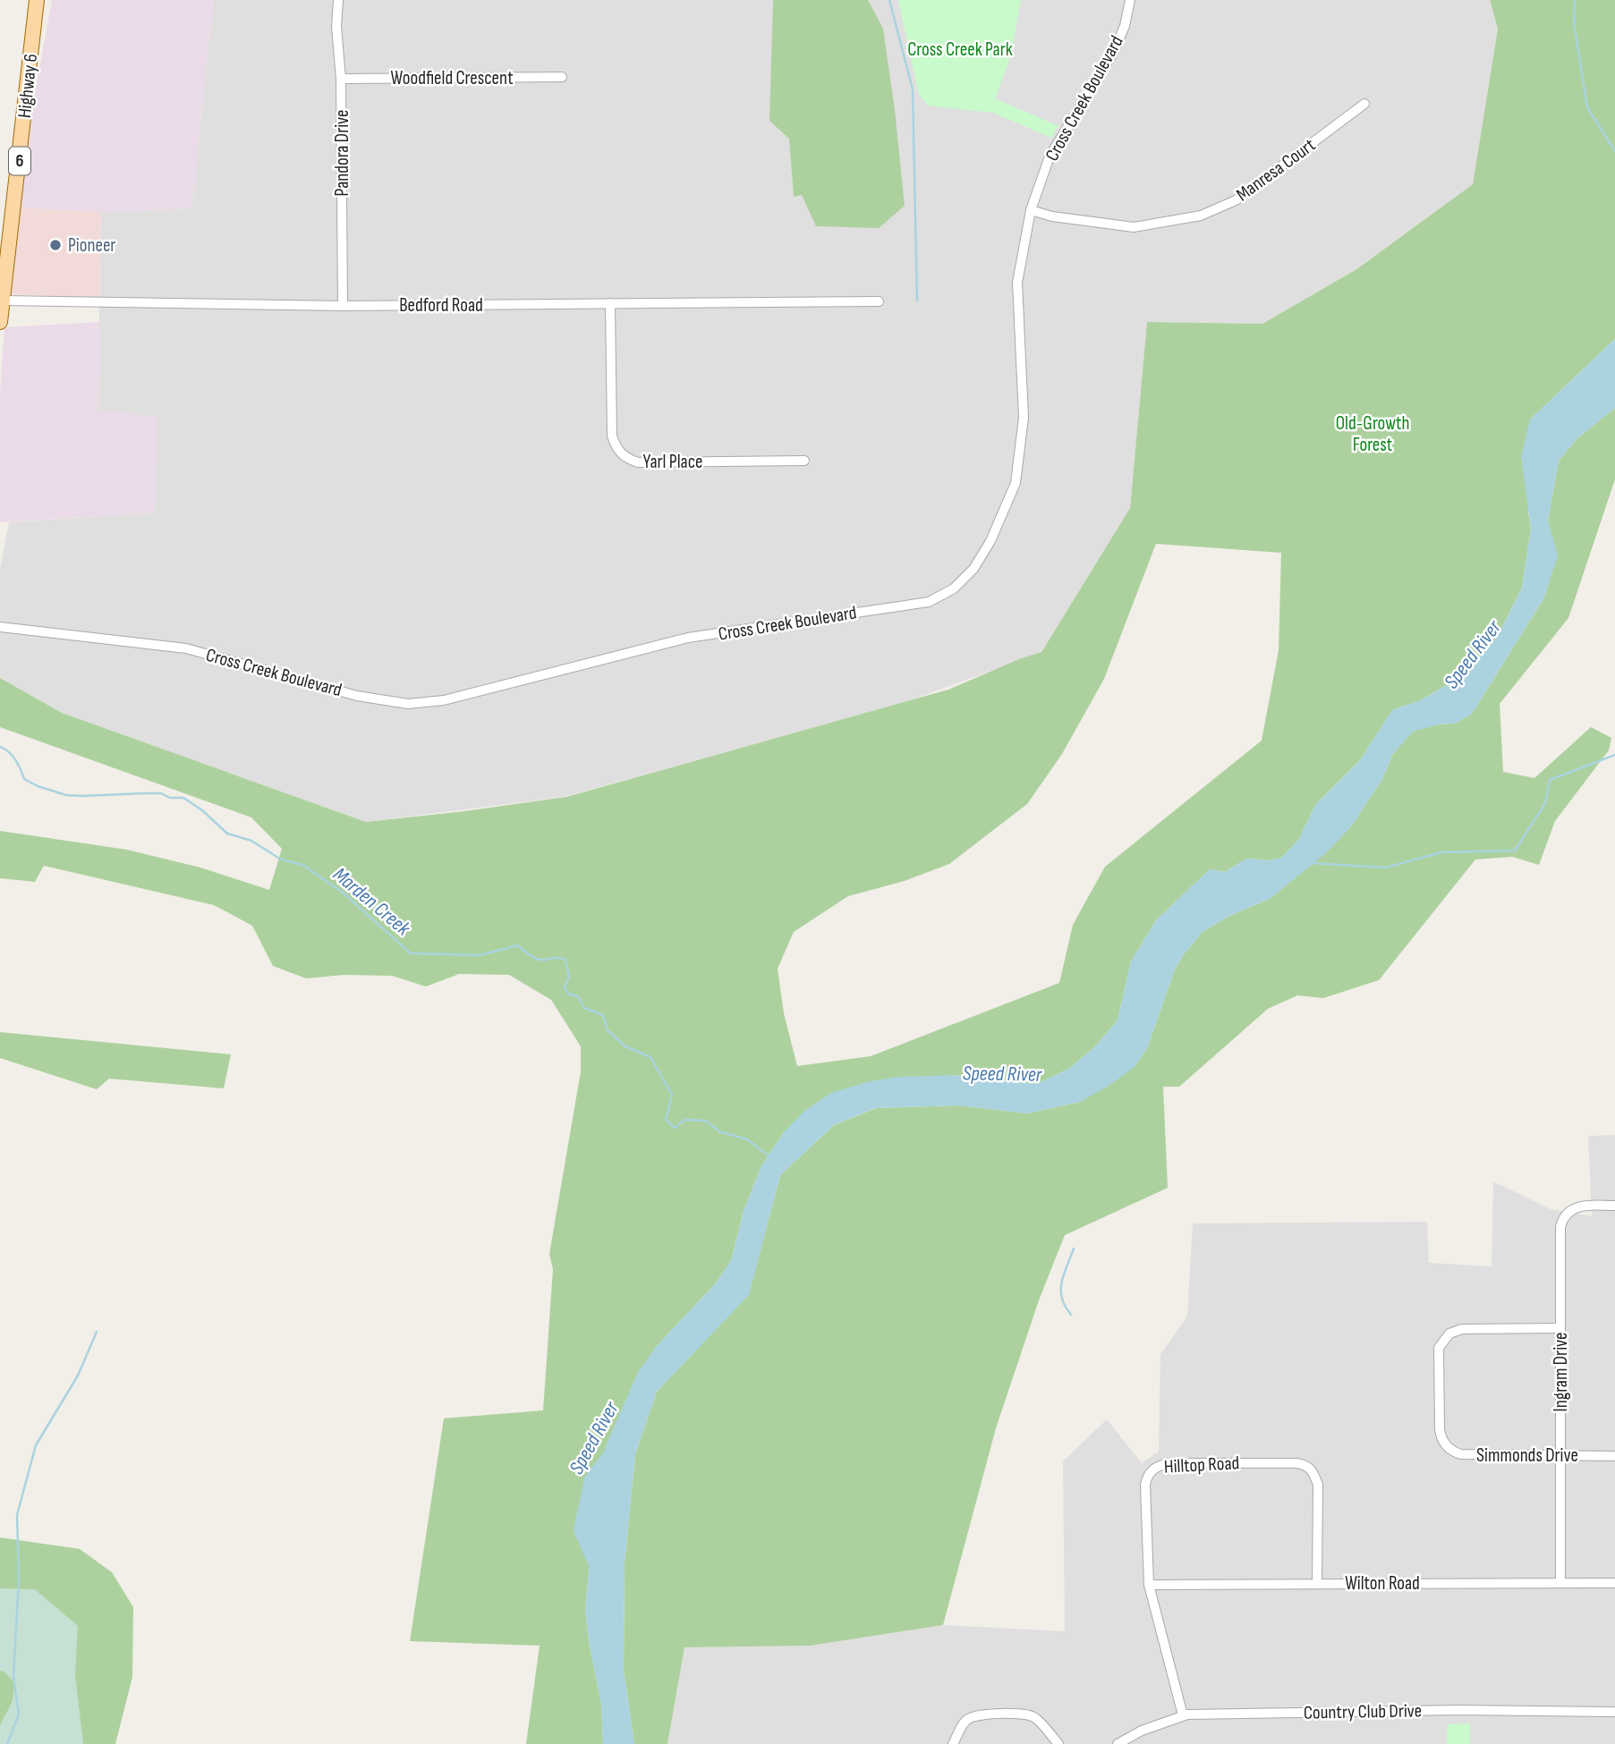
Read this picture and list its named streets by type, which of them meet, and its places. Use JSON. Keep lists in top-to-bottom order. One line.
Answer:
{"streets":{"main road":["Highway 6","6"],"street":["Woodfield Crescent","Cross Creek Boulevard","Pandora Drive","Manresa Court","Bedford Road","Yarl Place","Ingram Drive","Simmonds Drive","Hilltop Road","Wilton Road","Country Club Drive"]},"crossings":[["Woodfield Crescent","Pandora Drive"],["Highway 6","Bedford Road"],["Cross Creek Boulevard","Manresa Court"],["Pandora Drive","Bedford Road"],["Bedford Road","Yarl Place"],["Ingram Drive","Simmonds Drive"],["Ingram Drive","Wilton Road"],["Hilltop Road","Wilton Road"],["Hilltop Road","Country Club Drive"]],"water":["Speed River","Marden Creek"],"parks":["Cross Creek Park","Old-Growth Forest"],"places":["Pioneer"]}
